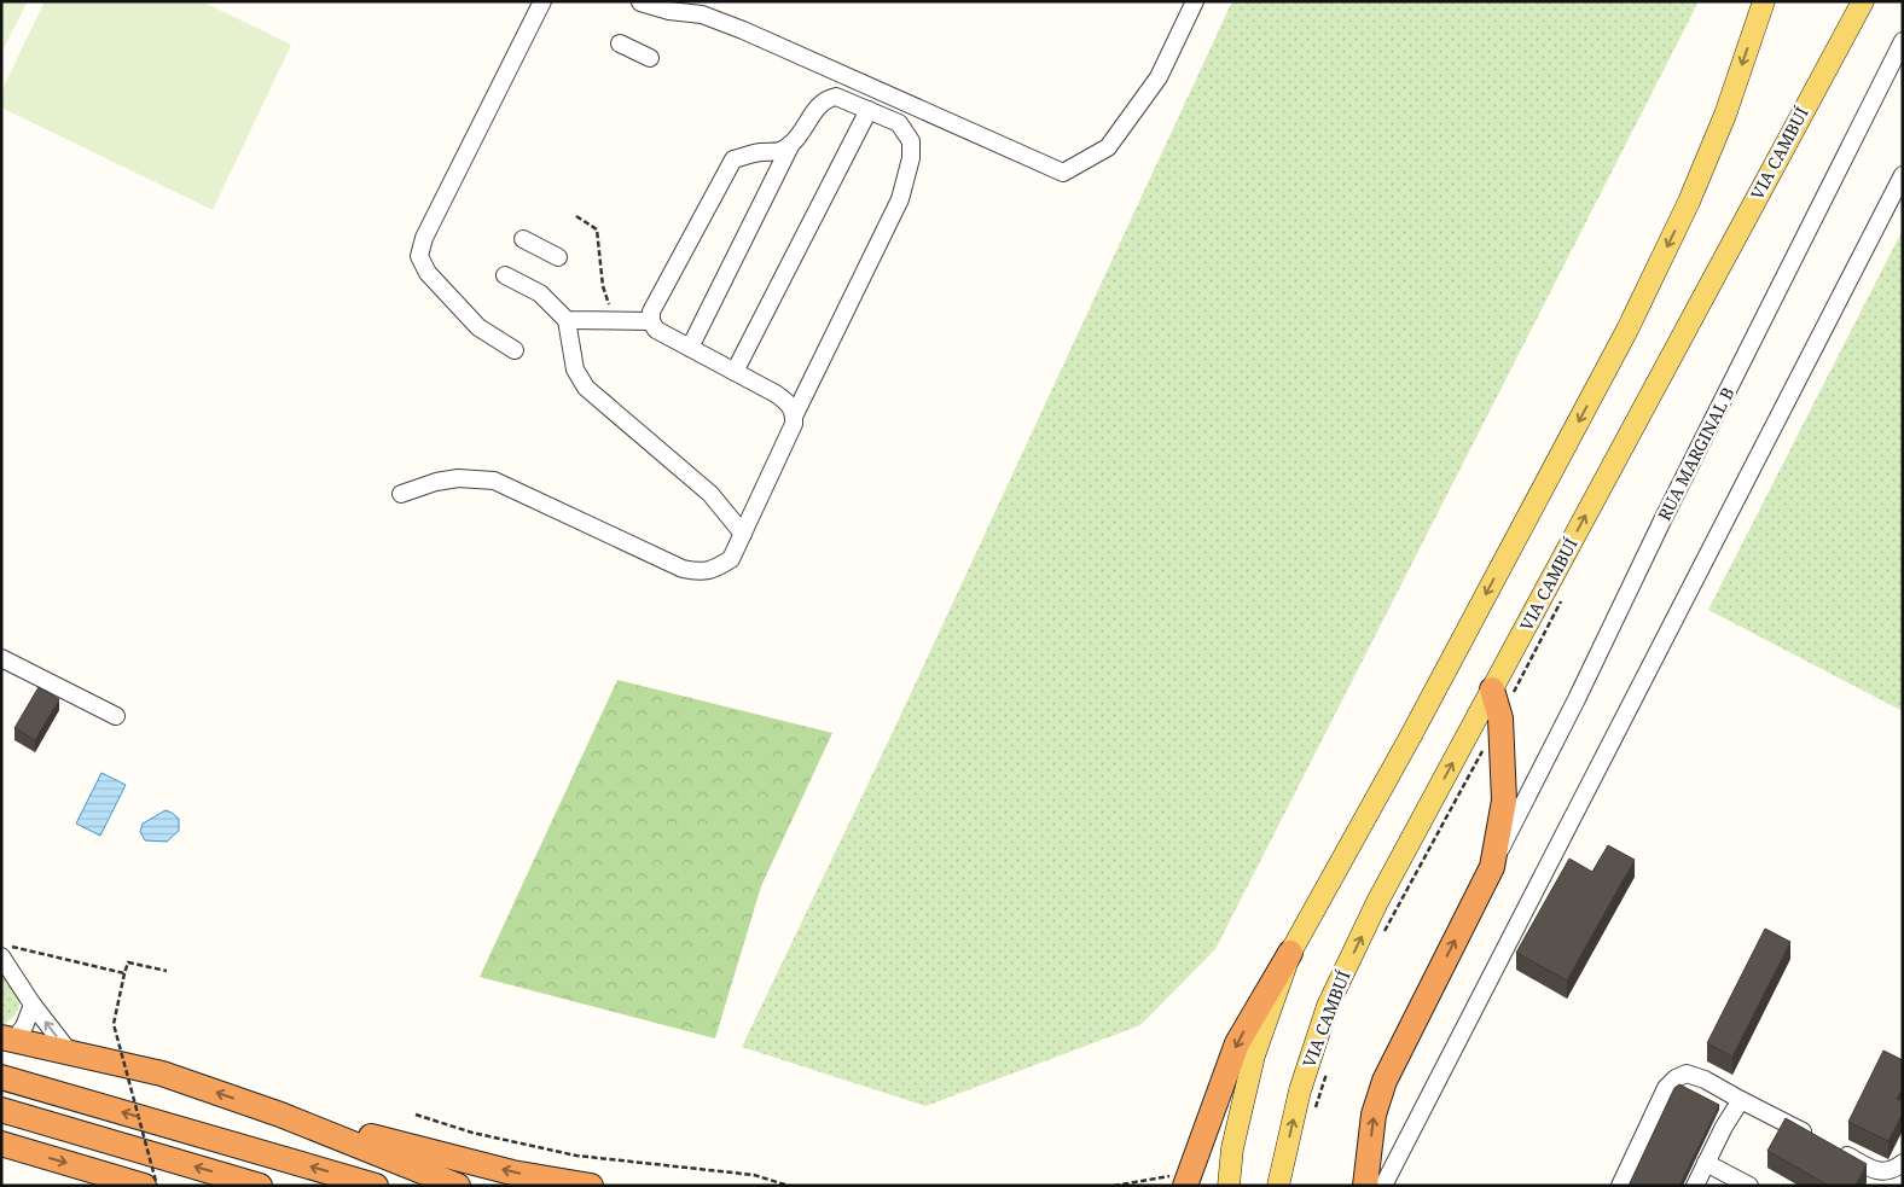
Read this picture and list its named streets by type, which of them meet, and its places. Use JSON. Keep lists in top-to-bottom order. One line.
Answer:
{"streets":{"main road":["VIA CAMBUÍ"],"street":["RUA MARGINAL B"]}}
